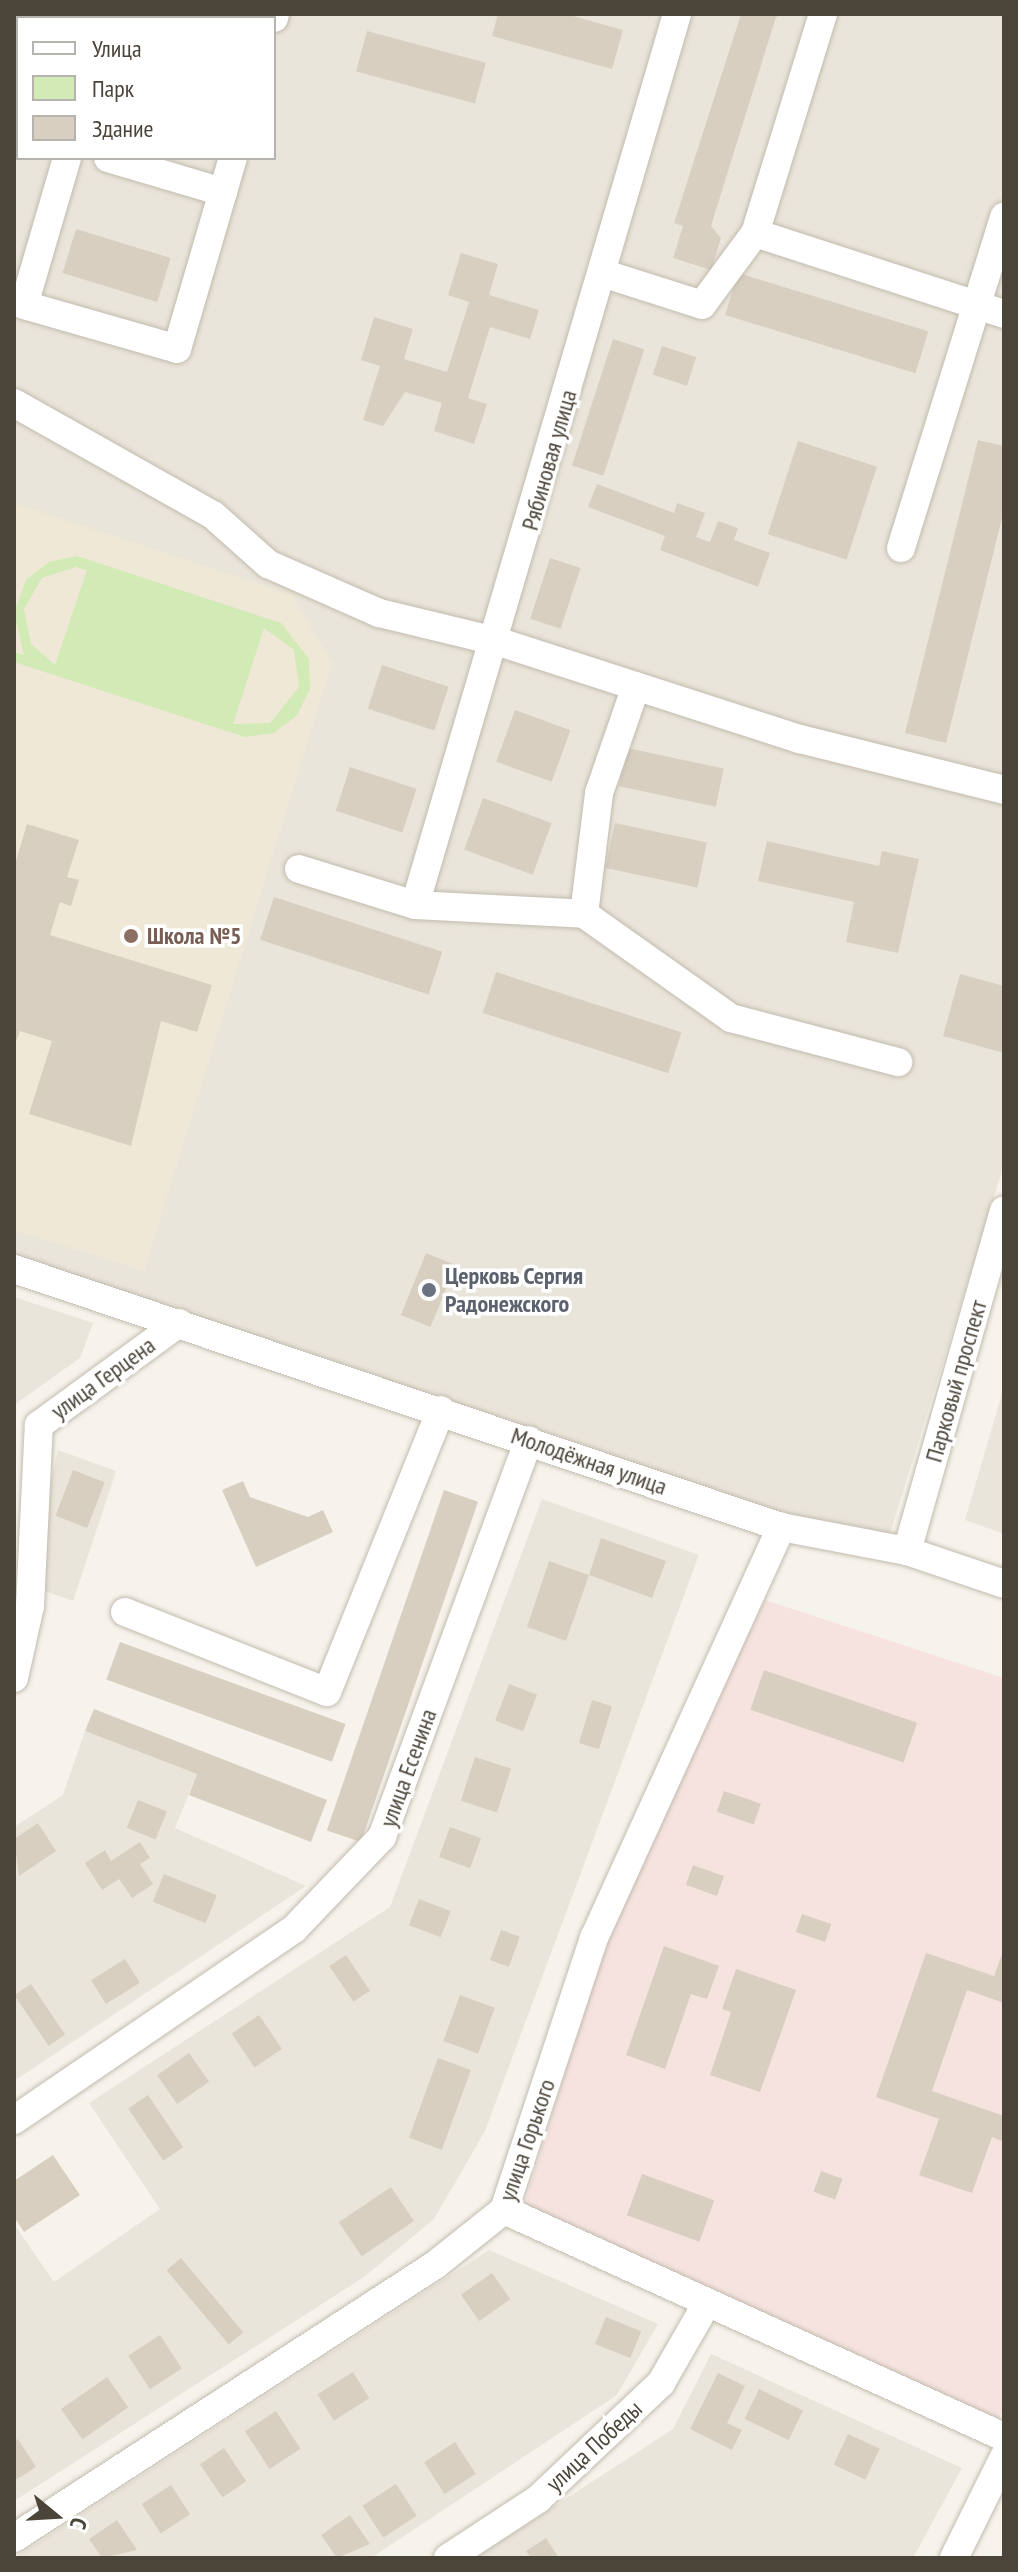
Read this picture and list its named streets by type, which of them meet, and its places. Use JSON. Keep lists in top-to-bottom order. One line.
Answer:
{"streets":{"street":["Рябиновая улица","улица Герцена","Парковый проспект","Молодёжная улица","улица Есенина","улица Горького","улица Победы"]},"crossings":[["улица Герцена","Молодёжная улица"],["Парковый проспект","Молодёжная улица"],["Молодёжная улица","улица Есенина"],["Молодёжная улица","улица Горького"]],"places":["Школа №5","Церковь Сергия Радонежского"],"legend":["Улица","Парк","Здание"],"north":"right"}
